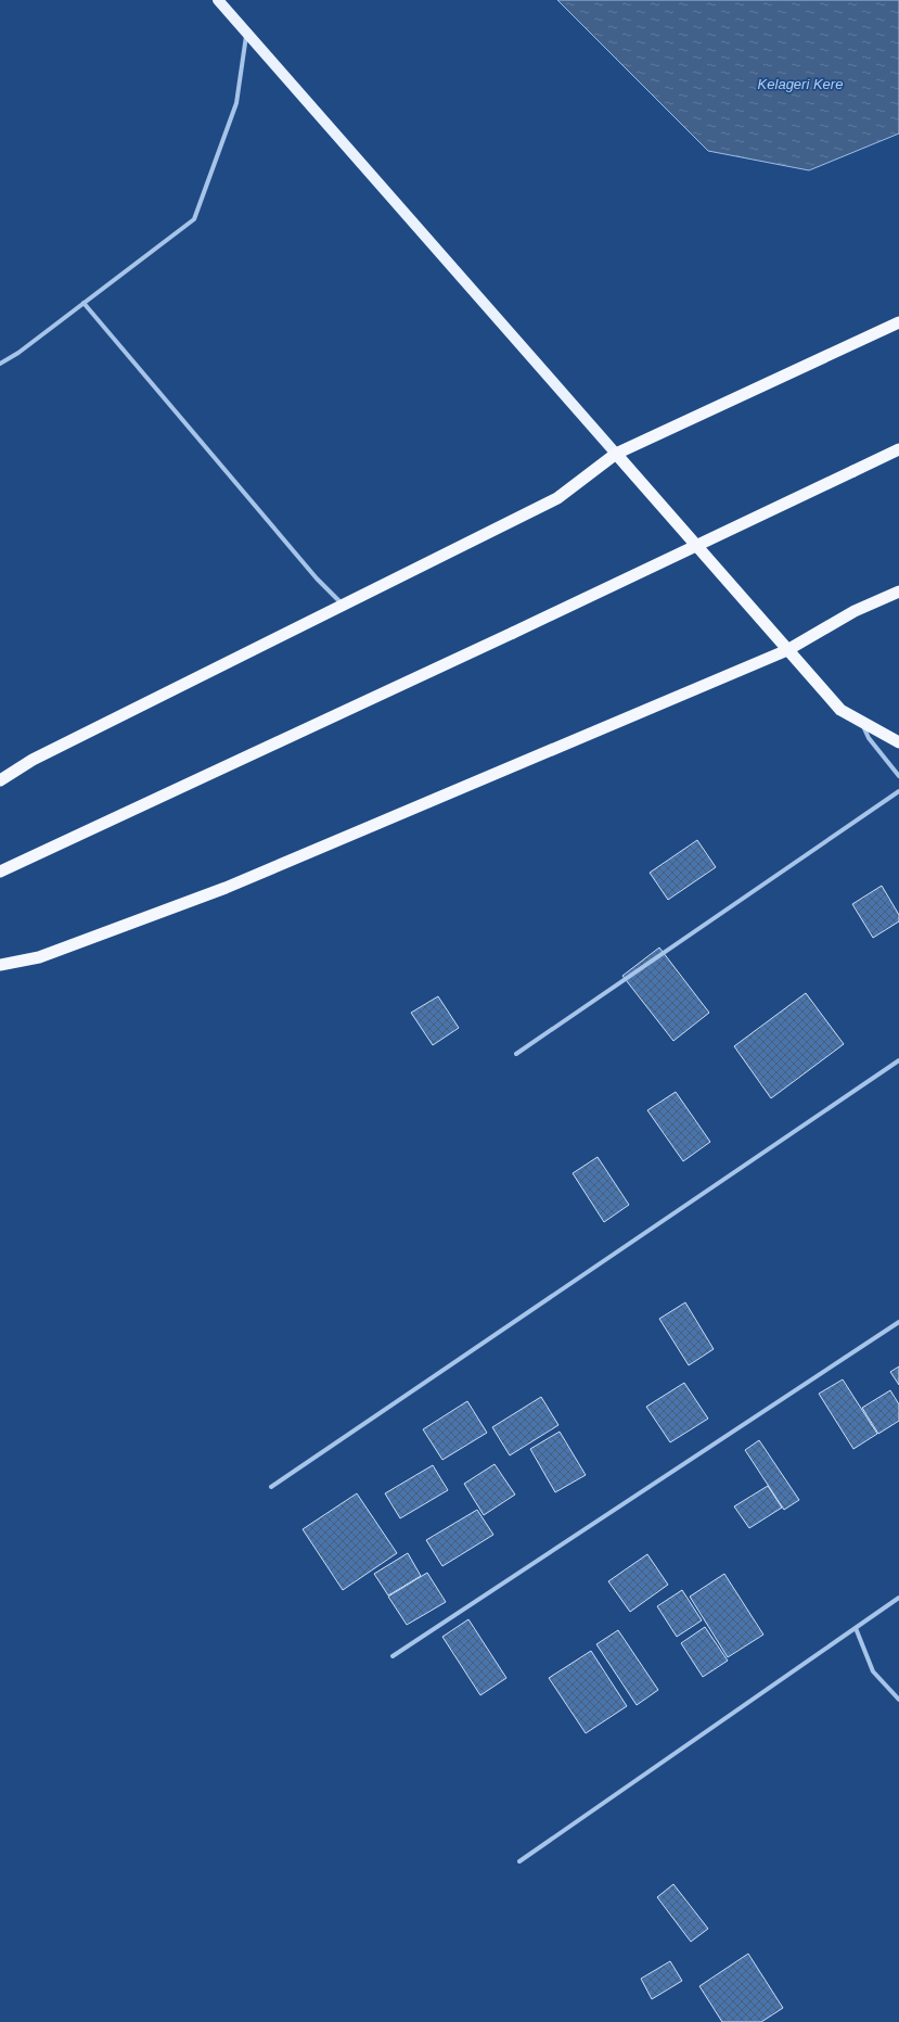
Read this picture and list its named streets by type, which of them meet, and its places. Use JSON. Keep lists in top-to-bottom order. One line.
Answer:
{"water":["Kelageri Kere"]}
